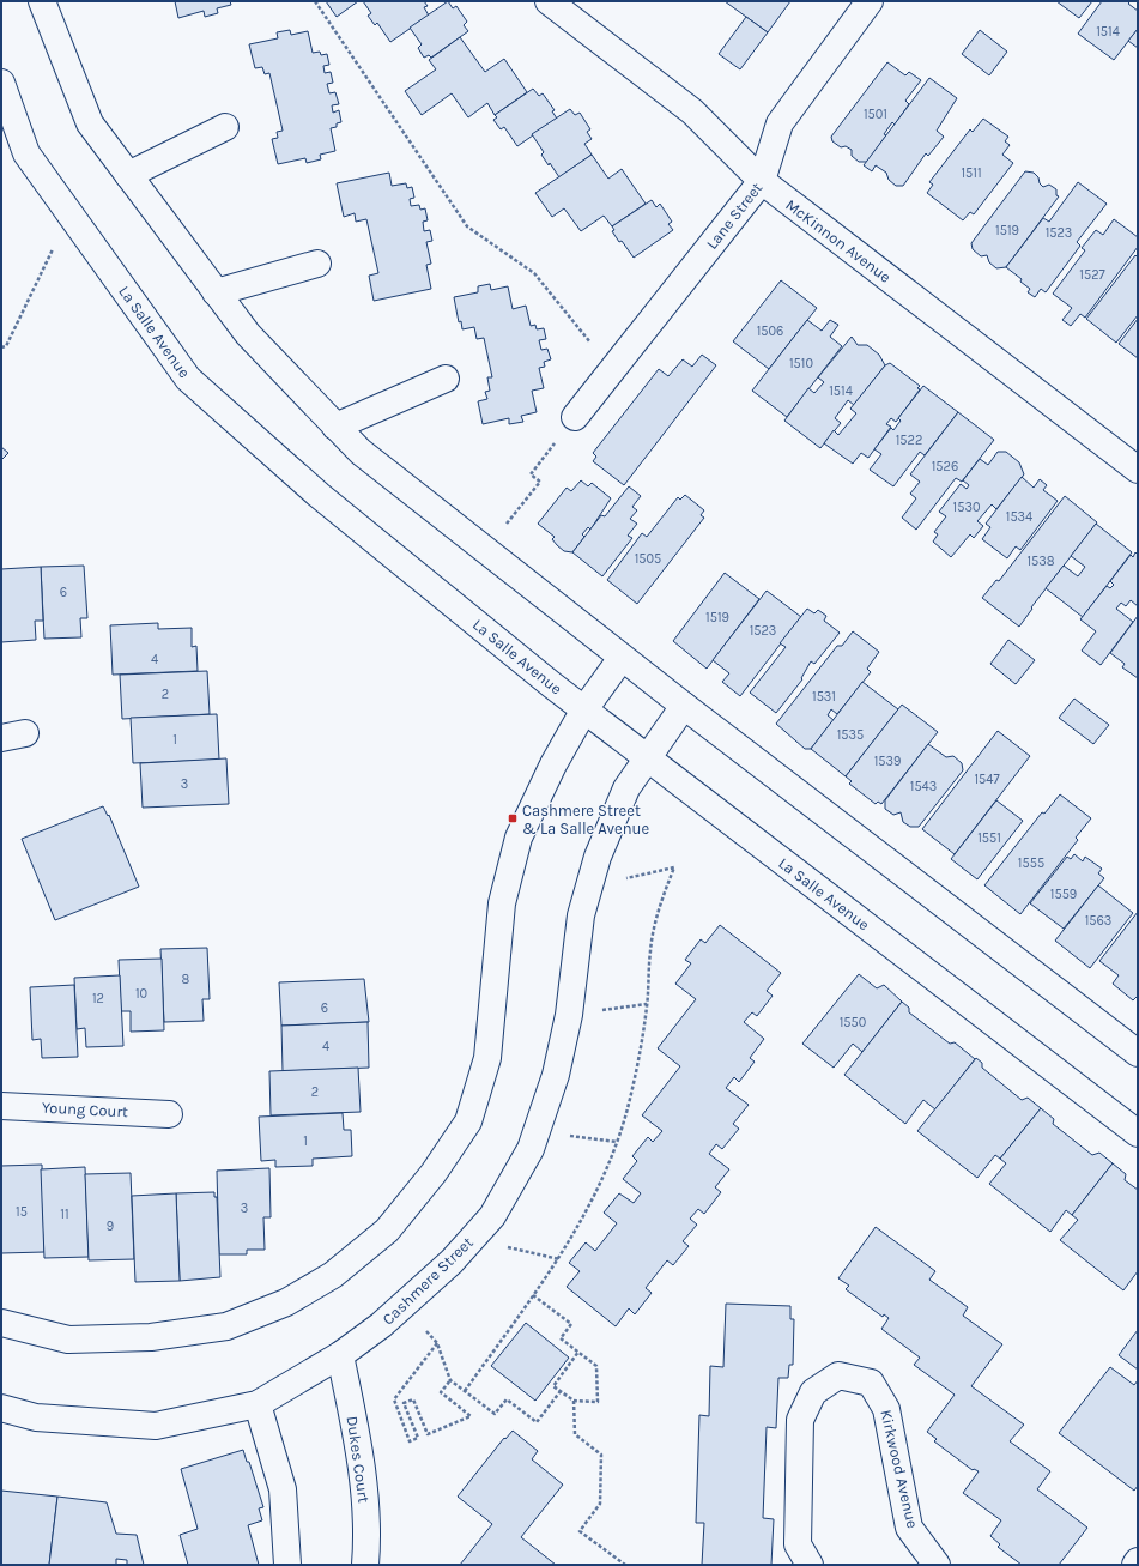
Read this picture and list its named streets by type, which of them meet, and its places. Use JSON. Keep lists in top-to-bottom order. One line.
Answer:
{"streets":{"street":["Lane Street","McKinnon Avenue","La Salle Avenue","Young Court","Cashmere Street","Dukes Court","Kirkwood Avenue"]},"crossings":[["Lane Street","McKinnon Avenue"],["La Salle Avenue","Cashmere Street"],["Cashmere Street","Dukes Court"]],"places":{"transit":["Cashmere Street & La Salle Avenue"]},"house_numbers":["1514","1501","1511","1519","1523","1527","1506","1510","1514","1522","1526","1530","1534","1505","1538","6","1519","1523","4","2","1531","1535","1","1539","1547","3","1543","1551","1555","1559","1563","8","10","12","6","1550","4","2","1","3","15","11","9"]}
